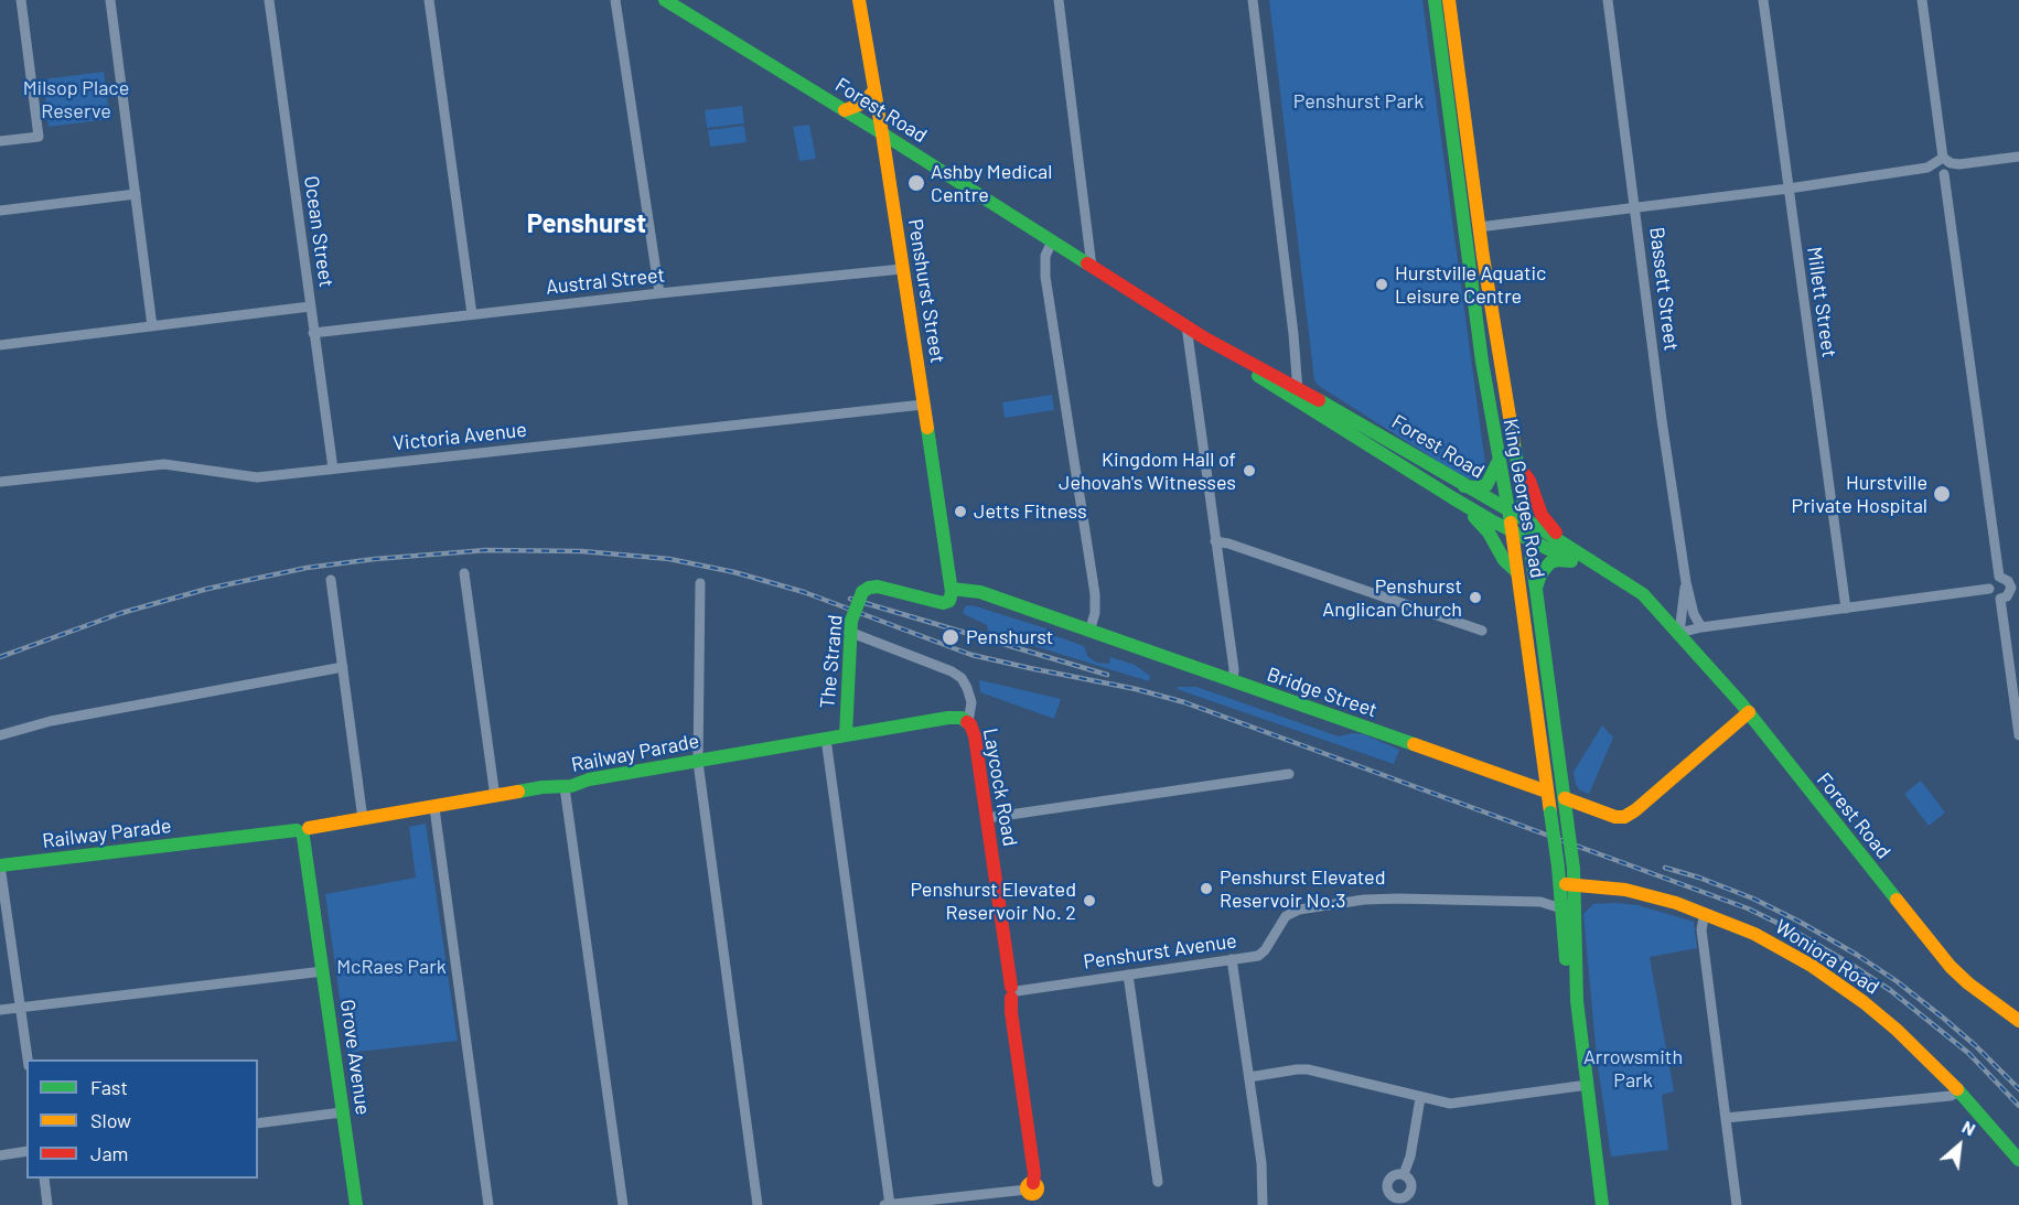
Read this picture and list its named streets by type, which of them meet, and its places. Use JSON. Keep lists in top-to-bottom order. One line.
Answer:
{"streets":{"main road":["Forest Road","Penshurst Street","King Georges Road","The Strand","Bridge Street","Railway Parade","Laycock Road","Woniora Road","Grove Avenue"],"street":["Ocean Street","Austral Street","Bassett Street","Millett Street","Victoria Avenue","Penshurst Avenue"]},"crossings":[["Forest Road","Bassett Street"],["Forest Road","Penshurst Street"],["Forest Road","King Georges Road"],["Forest Road","Bridge Street"],["Ocean Street","Austral Street"],["Ocean Street","Victoria Avenue"],["Austral Street","Penshurst Street"],["Penshurst Street","Victoria Avenue"],["Penshurst Street","The Strand"],["Penshurst Street","Bridge Street"],["King Georges Road","Bridge Street"],["King Georges Road","Penshurst Avenue"],["King Georges Road","Woniora Road"],["The Strand","Bridge Street"],["The Strand","Railway Parade"],["The Strand","Laycock Road"],["Railway Parade","Laycock Road"],["Railway Parade","Grove Avenue"],["Laycock Road","Penshurst Avenue"]],"districts":["Penshurst"],"parks":["Milsop Place Reserve","Penshurst Park","McRaes Park","Arrowsmith Park"],"places":["Ashby Medical Centre","Hurstville Aquatic Leisure Centre","Kingdom Hall of Jehovah's Witnesses","Hurstville Private Hospital","Jetts Fitness","Penshurst Anglican Church","Penshurst","Penshurst Elevated Reservoir No.3","Penshurst Elevated Reservoir No. 2"],"legend":["Fast","Slow","Jam"],"north":"top right"}
